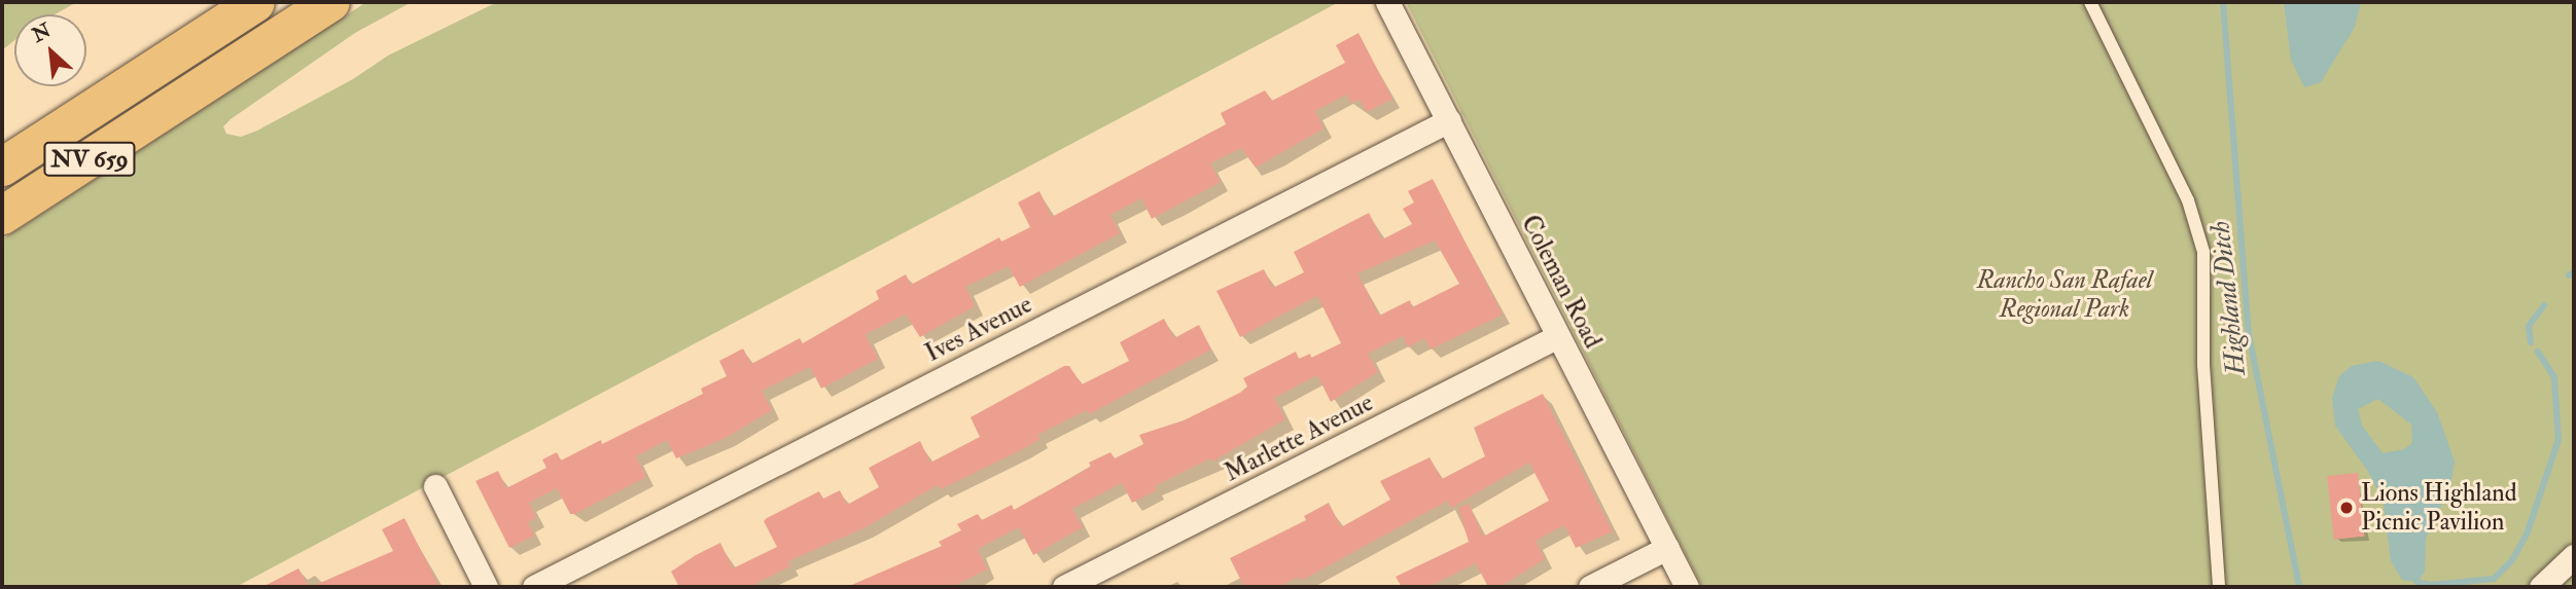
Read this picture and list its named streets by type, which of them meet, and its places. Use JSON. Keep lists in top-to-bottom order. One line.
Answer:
{"streets":{"main road":["NV 659"],"street":["Coleman Road","Ives Avenue","Marlette Avenue"]},"crossings":[["Coleman Road","Ives Avenue"],["Coleman Road","Marlette Avenue"]],"water":["Highland Ditch"],"parks":["Rancho San Rafael Regional Park"],"places":["Lions Highland Picnic Pavilion"],"north":"top left"}
